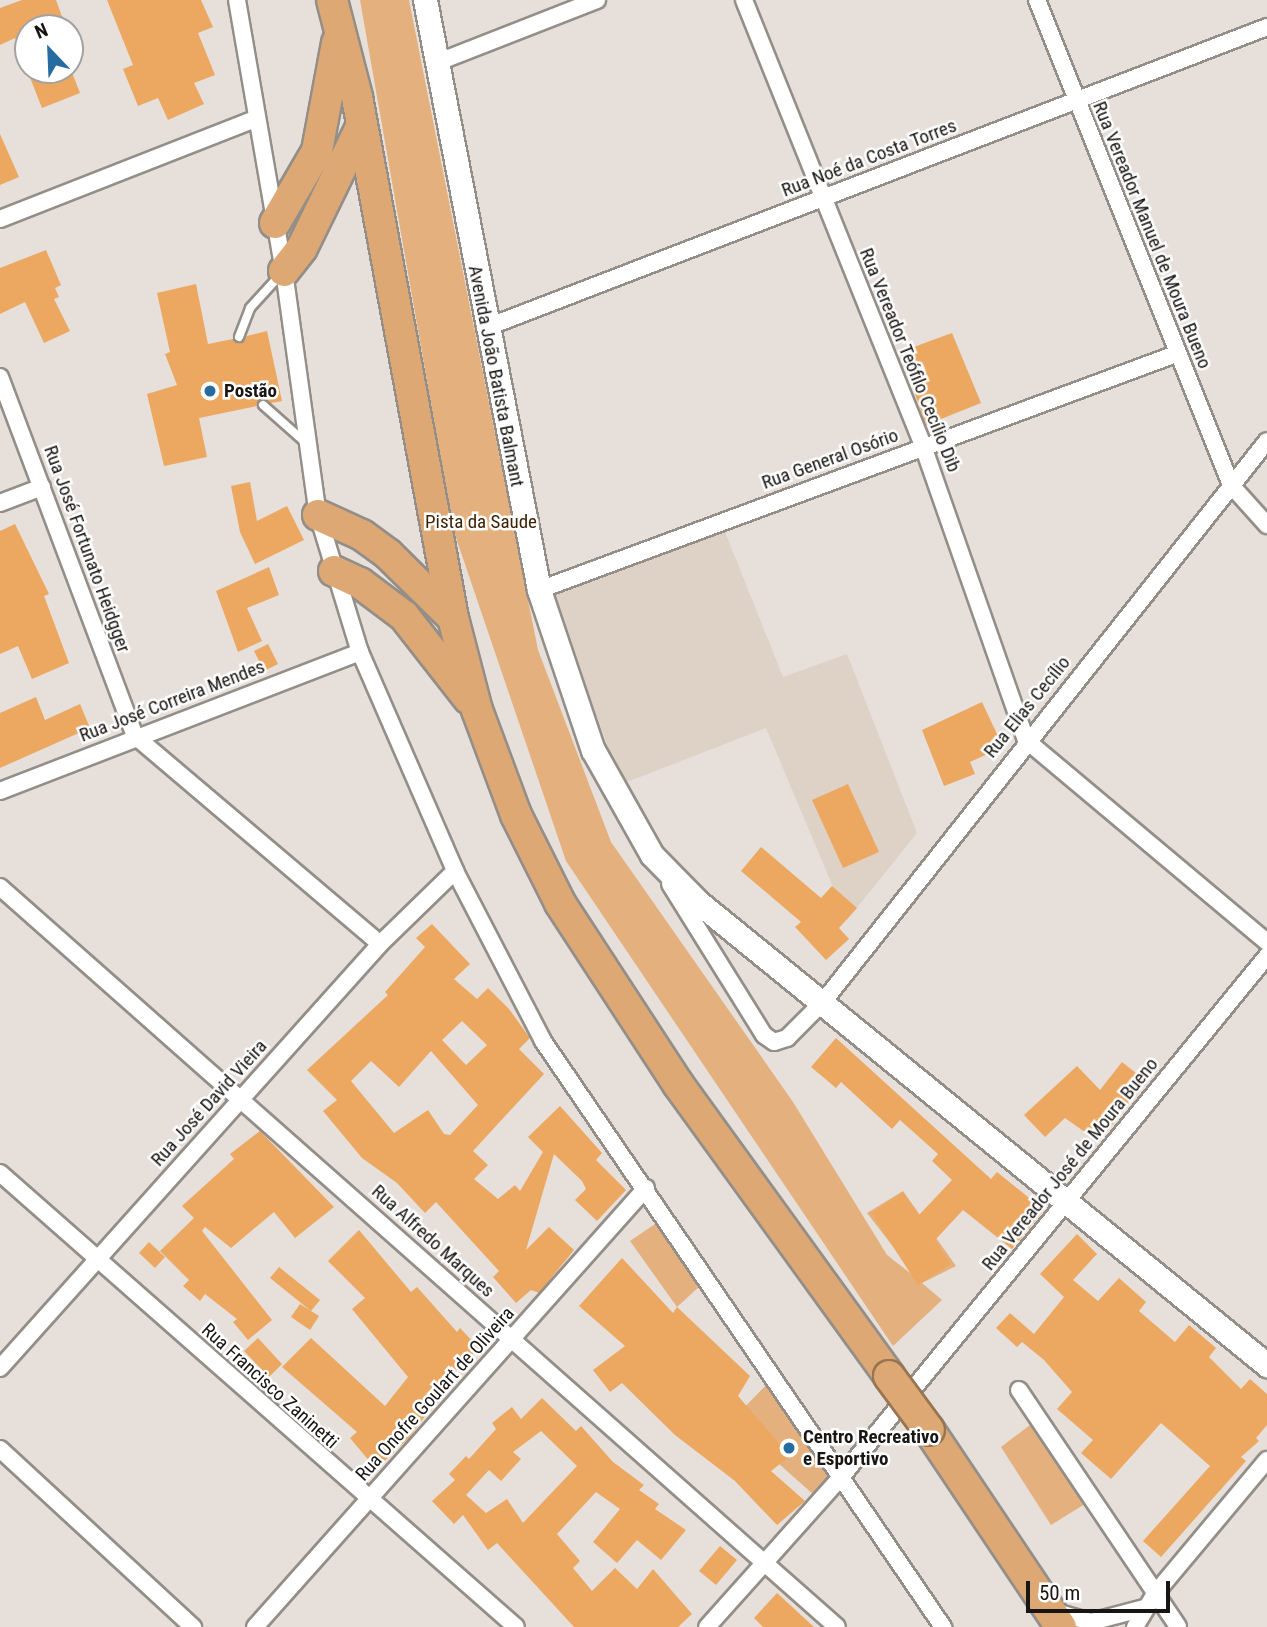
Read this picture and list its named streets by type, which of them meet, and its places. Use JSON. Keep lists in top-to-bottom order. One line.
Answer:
{"streets":{"street":["Rua Noé da Costa Torres","Rua Vereador Manuel de Moura Bueno","Rua Vereador Teófilo Cecílio Dib","Avenida João Batista Balmant","Rua General Osório","Rua José Fortunato Heidgger","Rua José Correira Mendes","Rua Elias Cecílio","Rua José David Vieira","Rua Vereador José de Moura Bueno","Rua Alfredo Marques","Rua Francisco Zaninetti","Rua Onofre Goulart de Oliveira"]},"crossings":[["Rua Noé da Costa Torres","Rua Vereador Manuel de Moura Bueno"],["Rua Noé da Costa Torres","Rua Vereador Teófilo Cecílio Dib"],["Rua Noé da Costa Torres","Avenida João Batista Balmant"],["Rua Vereador Manuel de Moura Bueno","Rua General Osório"],["Rua Vereador Manuel de Moura Bueno","Rua Elias Cecílio"],["Rua Vereador Teófilo Cecílio Dib","Rua General Osório"],["Rua Vereador Teófilo Cecílio Dib","Rua Elias Cecílio"],["Avenida João Batista Balmant","Rua General Osório"],["Avenida João Batista Balmant","Rua Elias Cecílio"],["Avenida João Batista Balmant","Rua Vereador José de Moura Bueno"],["Rua José Fortunato Heidgger","Rua José Correira Mendes"],["Rua José David Vieira","Rua Alfredo Marques"],["Rua José David Vieira","Rua Francisco Zaninetti"],["Rua Vereador José de Moura Bueno","Rua Alfredo Marques"],["Rua Alfredo Marques","Rua Onofre Goulart de Oliveira"],["Rua Francisco Zaninetti","Rua Onofre Goulart de Oliveira"]],"parks":["Pista da Saude"],"places":["Postão","Centro Recreativo e Esportivo"],"scale_bar":"50 m","north":"top left"}
